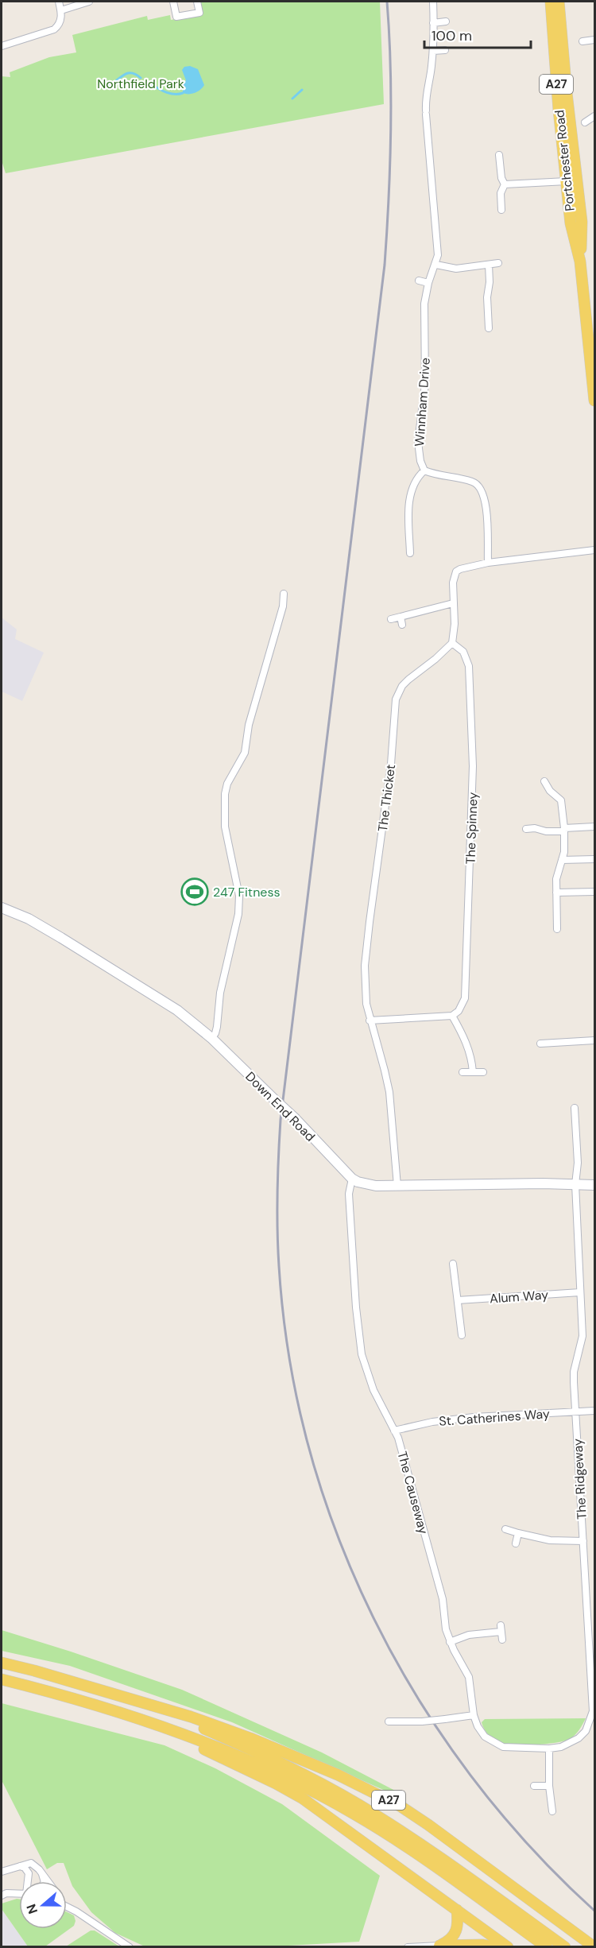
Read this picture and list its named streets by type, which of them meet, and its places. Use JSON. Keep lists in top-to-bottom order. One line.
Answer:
{"streets":{"main road":["A27","Portchester Road"],"street":["Winnham Drive","The Thicket","The Spinney","Down End Road","Alum Way","St. Catherines Way","The Ridgeway","The Causeway"]},"crossings":[["The Thicket","The Spinney"],["Down End Road","The Causeway"],["Alum Way","The Ridgeway"],["St. Catherines Way","The Ridgeway"],["St. Catherines Way","The Causeway"],["The Ridgeway","The Causeway"]],"parks":["Northfield Park"],"places":{"sports":["247 Fitness"]},"scale_bar":"100 m","north":"left"}
